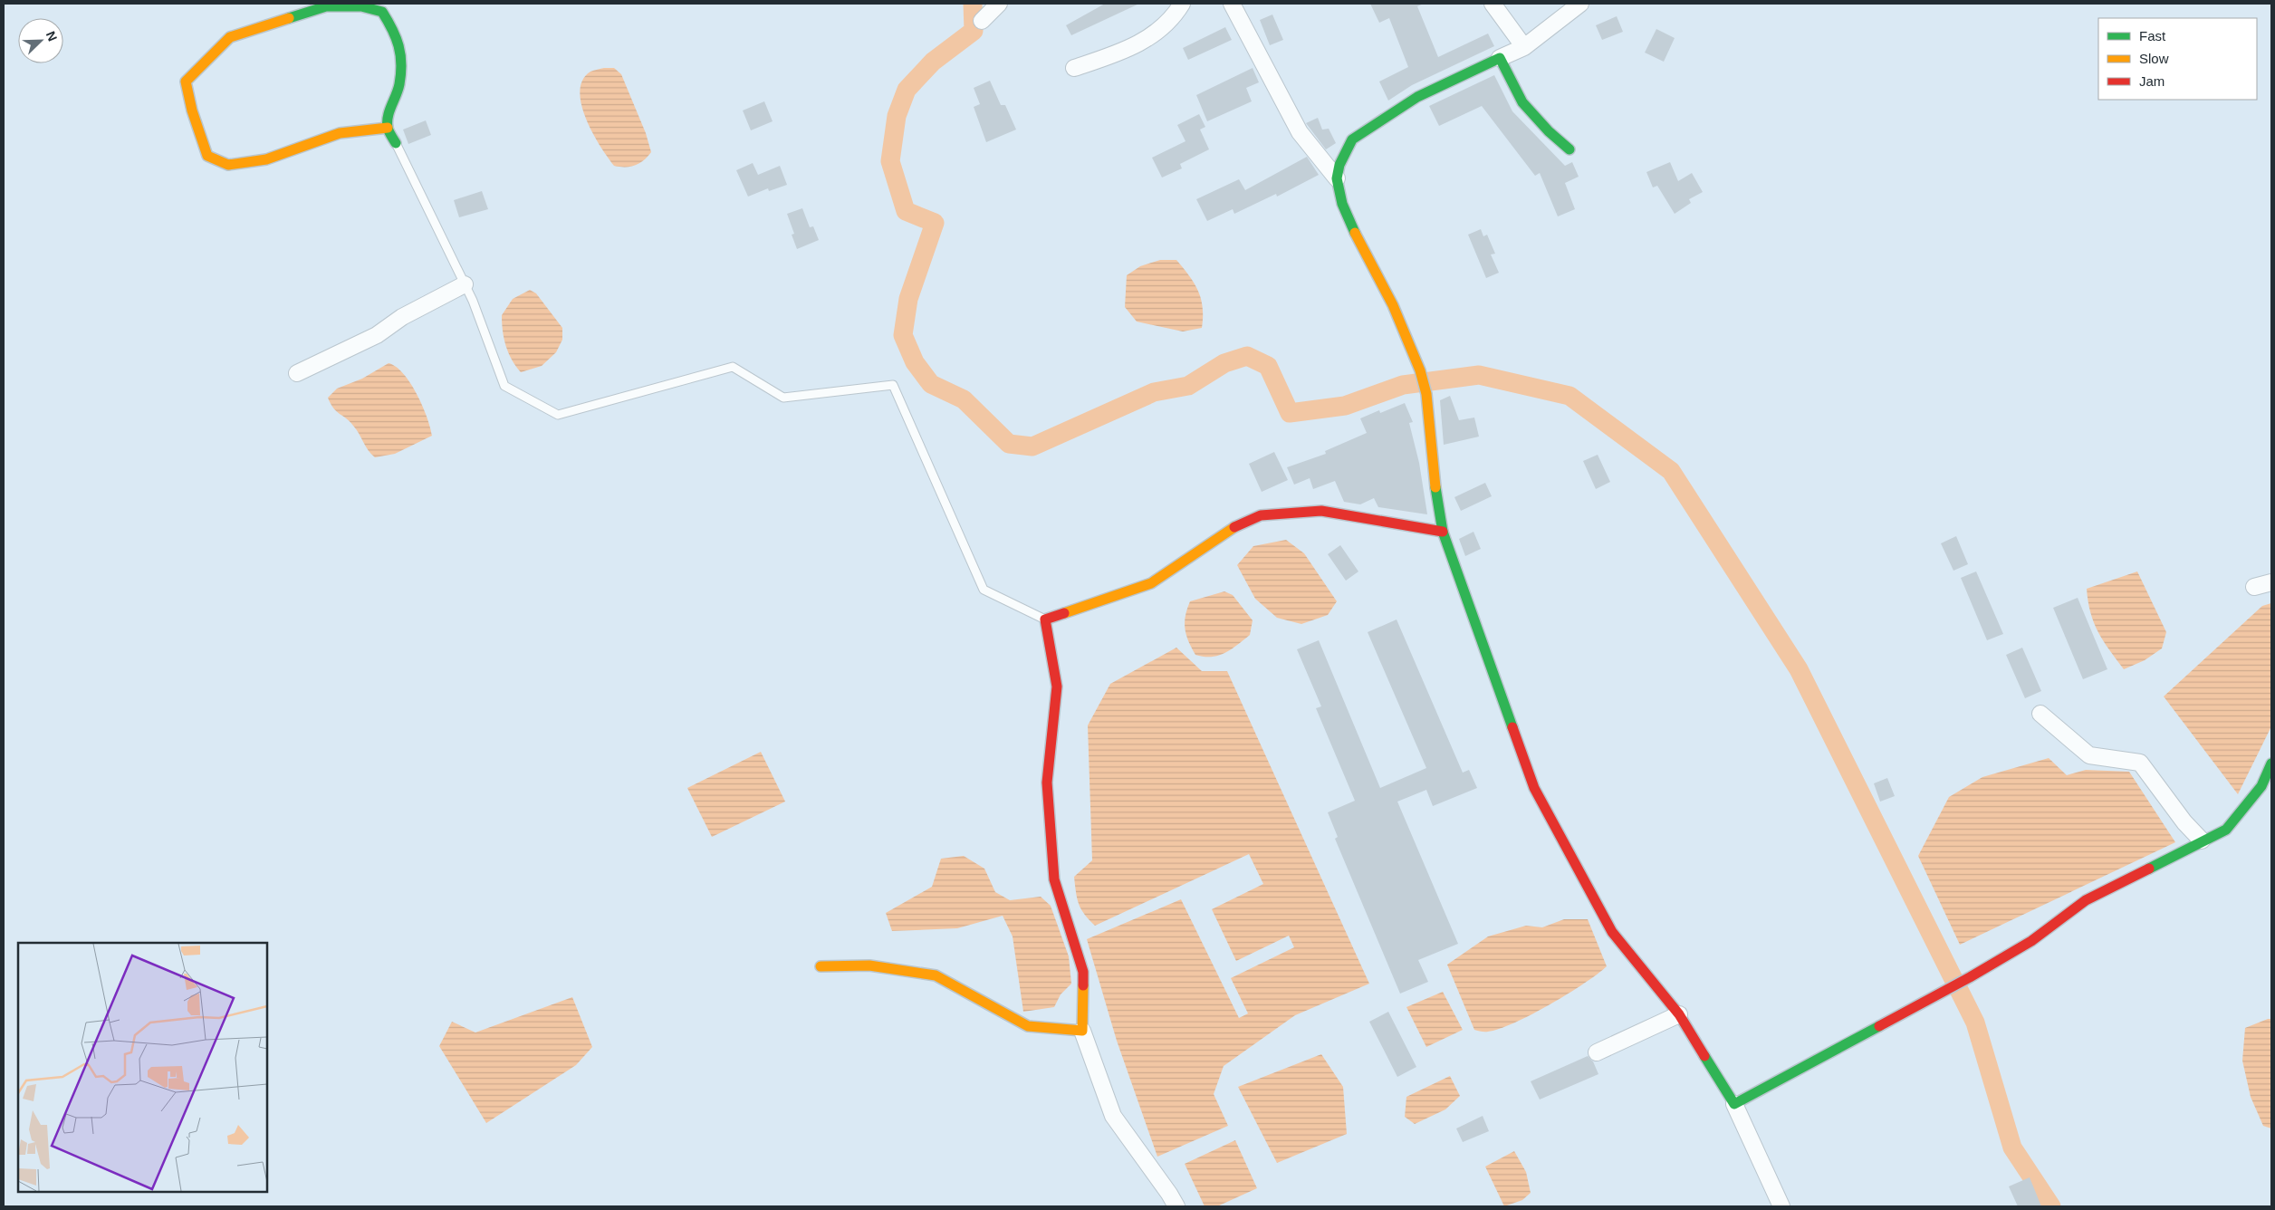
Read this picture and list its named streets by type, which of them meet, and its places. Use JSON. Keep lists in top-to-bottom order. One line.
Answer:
{"legend":["Fast","Slow","Jam"],"north":"top right"}
